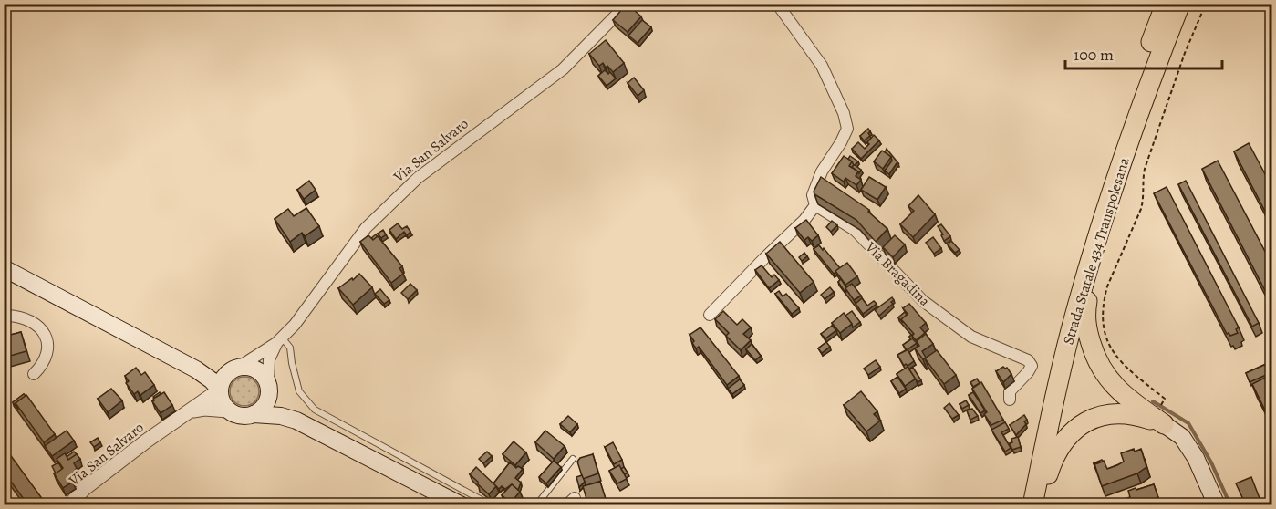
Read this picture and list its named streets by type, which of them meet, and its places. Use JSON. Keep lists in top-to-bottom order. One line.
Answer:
{"streets":{"highway":["Strada Statale 434 Transpolesana"],"street":["Via San Salvaro","Via Bragadina"]},"scale_bar":"100 m"}
